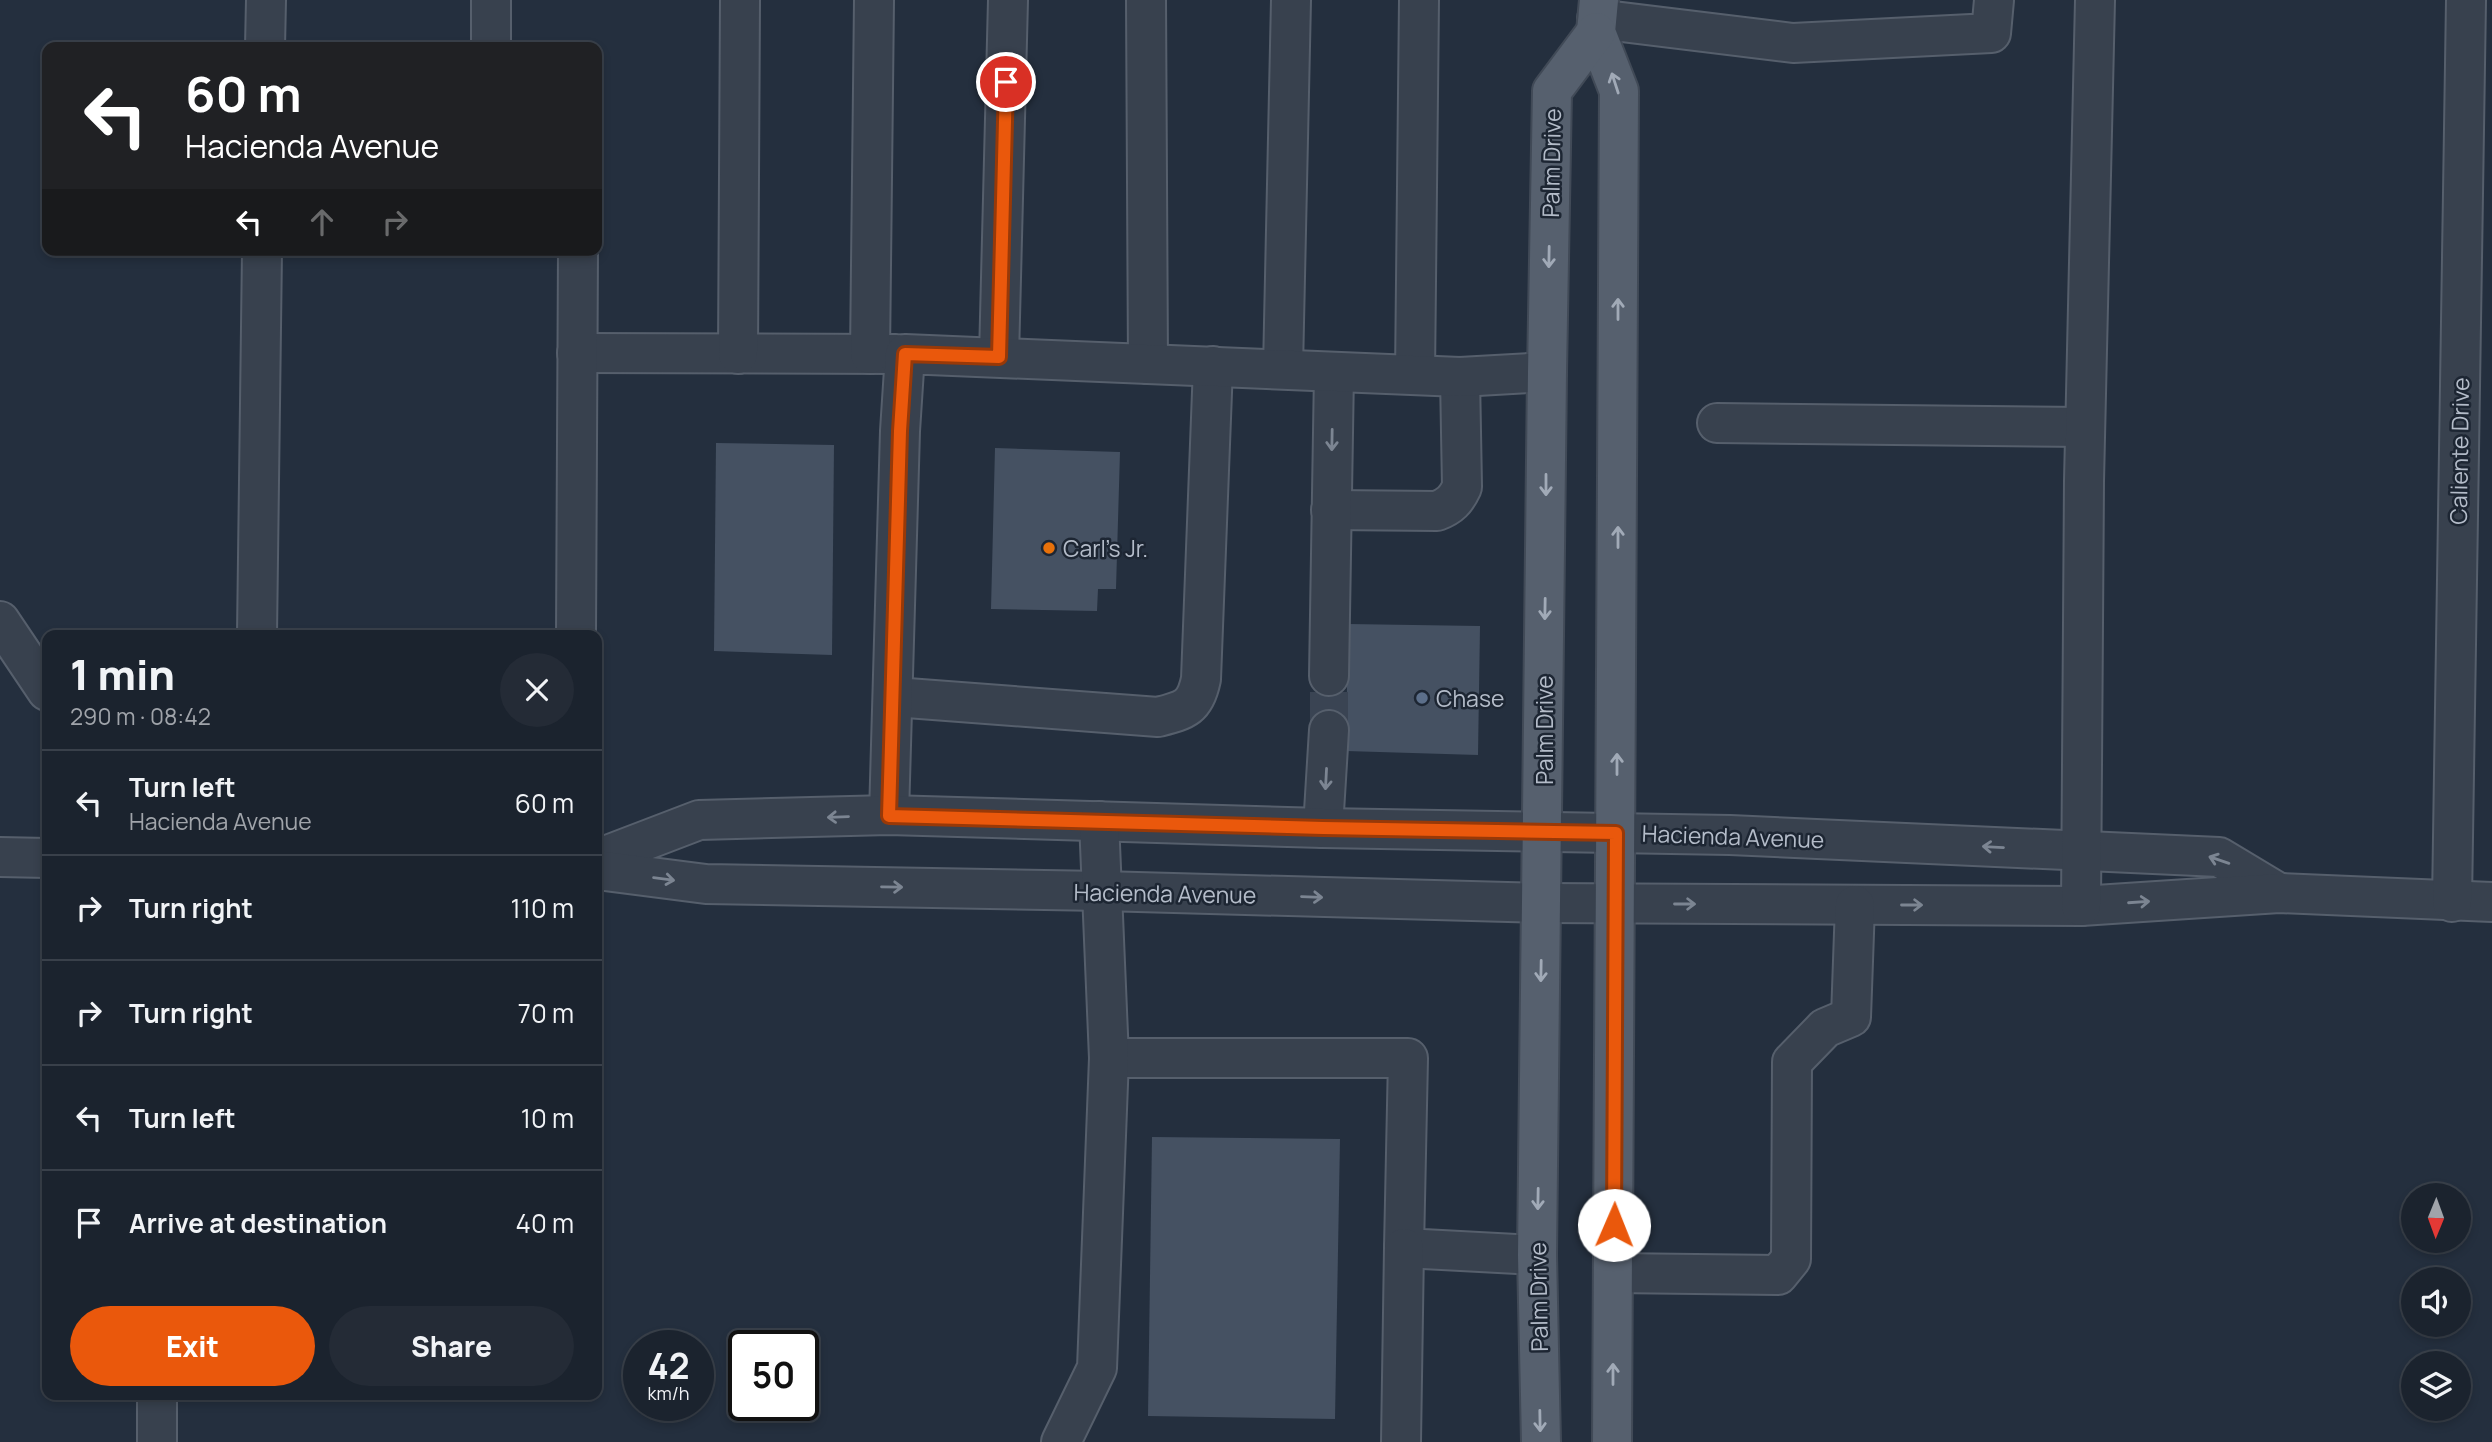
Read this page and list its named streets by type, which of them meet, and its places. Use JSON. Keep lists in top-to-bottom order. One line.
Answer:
{"streets":{"main road":["Palm Drive"],"street":["Caliente Drive","Hacienda Avenue"]},"crossings":[["Palm Drive","Hacienda Avenue"],["Caliente Drive","Hacienda Avenue"]],"places":["Carl's Jr.","Chase"],"north":"bottom","page":{"turn":["60 m","Hacienda Avenue"],"heading":["1 min","290 m · 08:42"],"list":[{"name":"Turn left","note":"Hacienda Avenue","value":"60 m"},{"name":"Turn right","value":"110 m"},{"name":"Turn right","value":"70 m"},{"name":"Turn left","value":"10 m"},{"name":"Arrive at destination","value":"40 m"}],"buttons":["Exit","Share"],"speed":"42 km/h","limit":"50"}}
